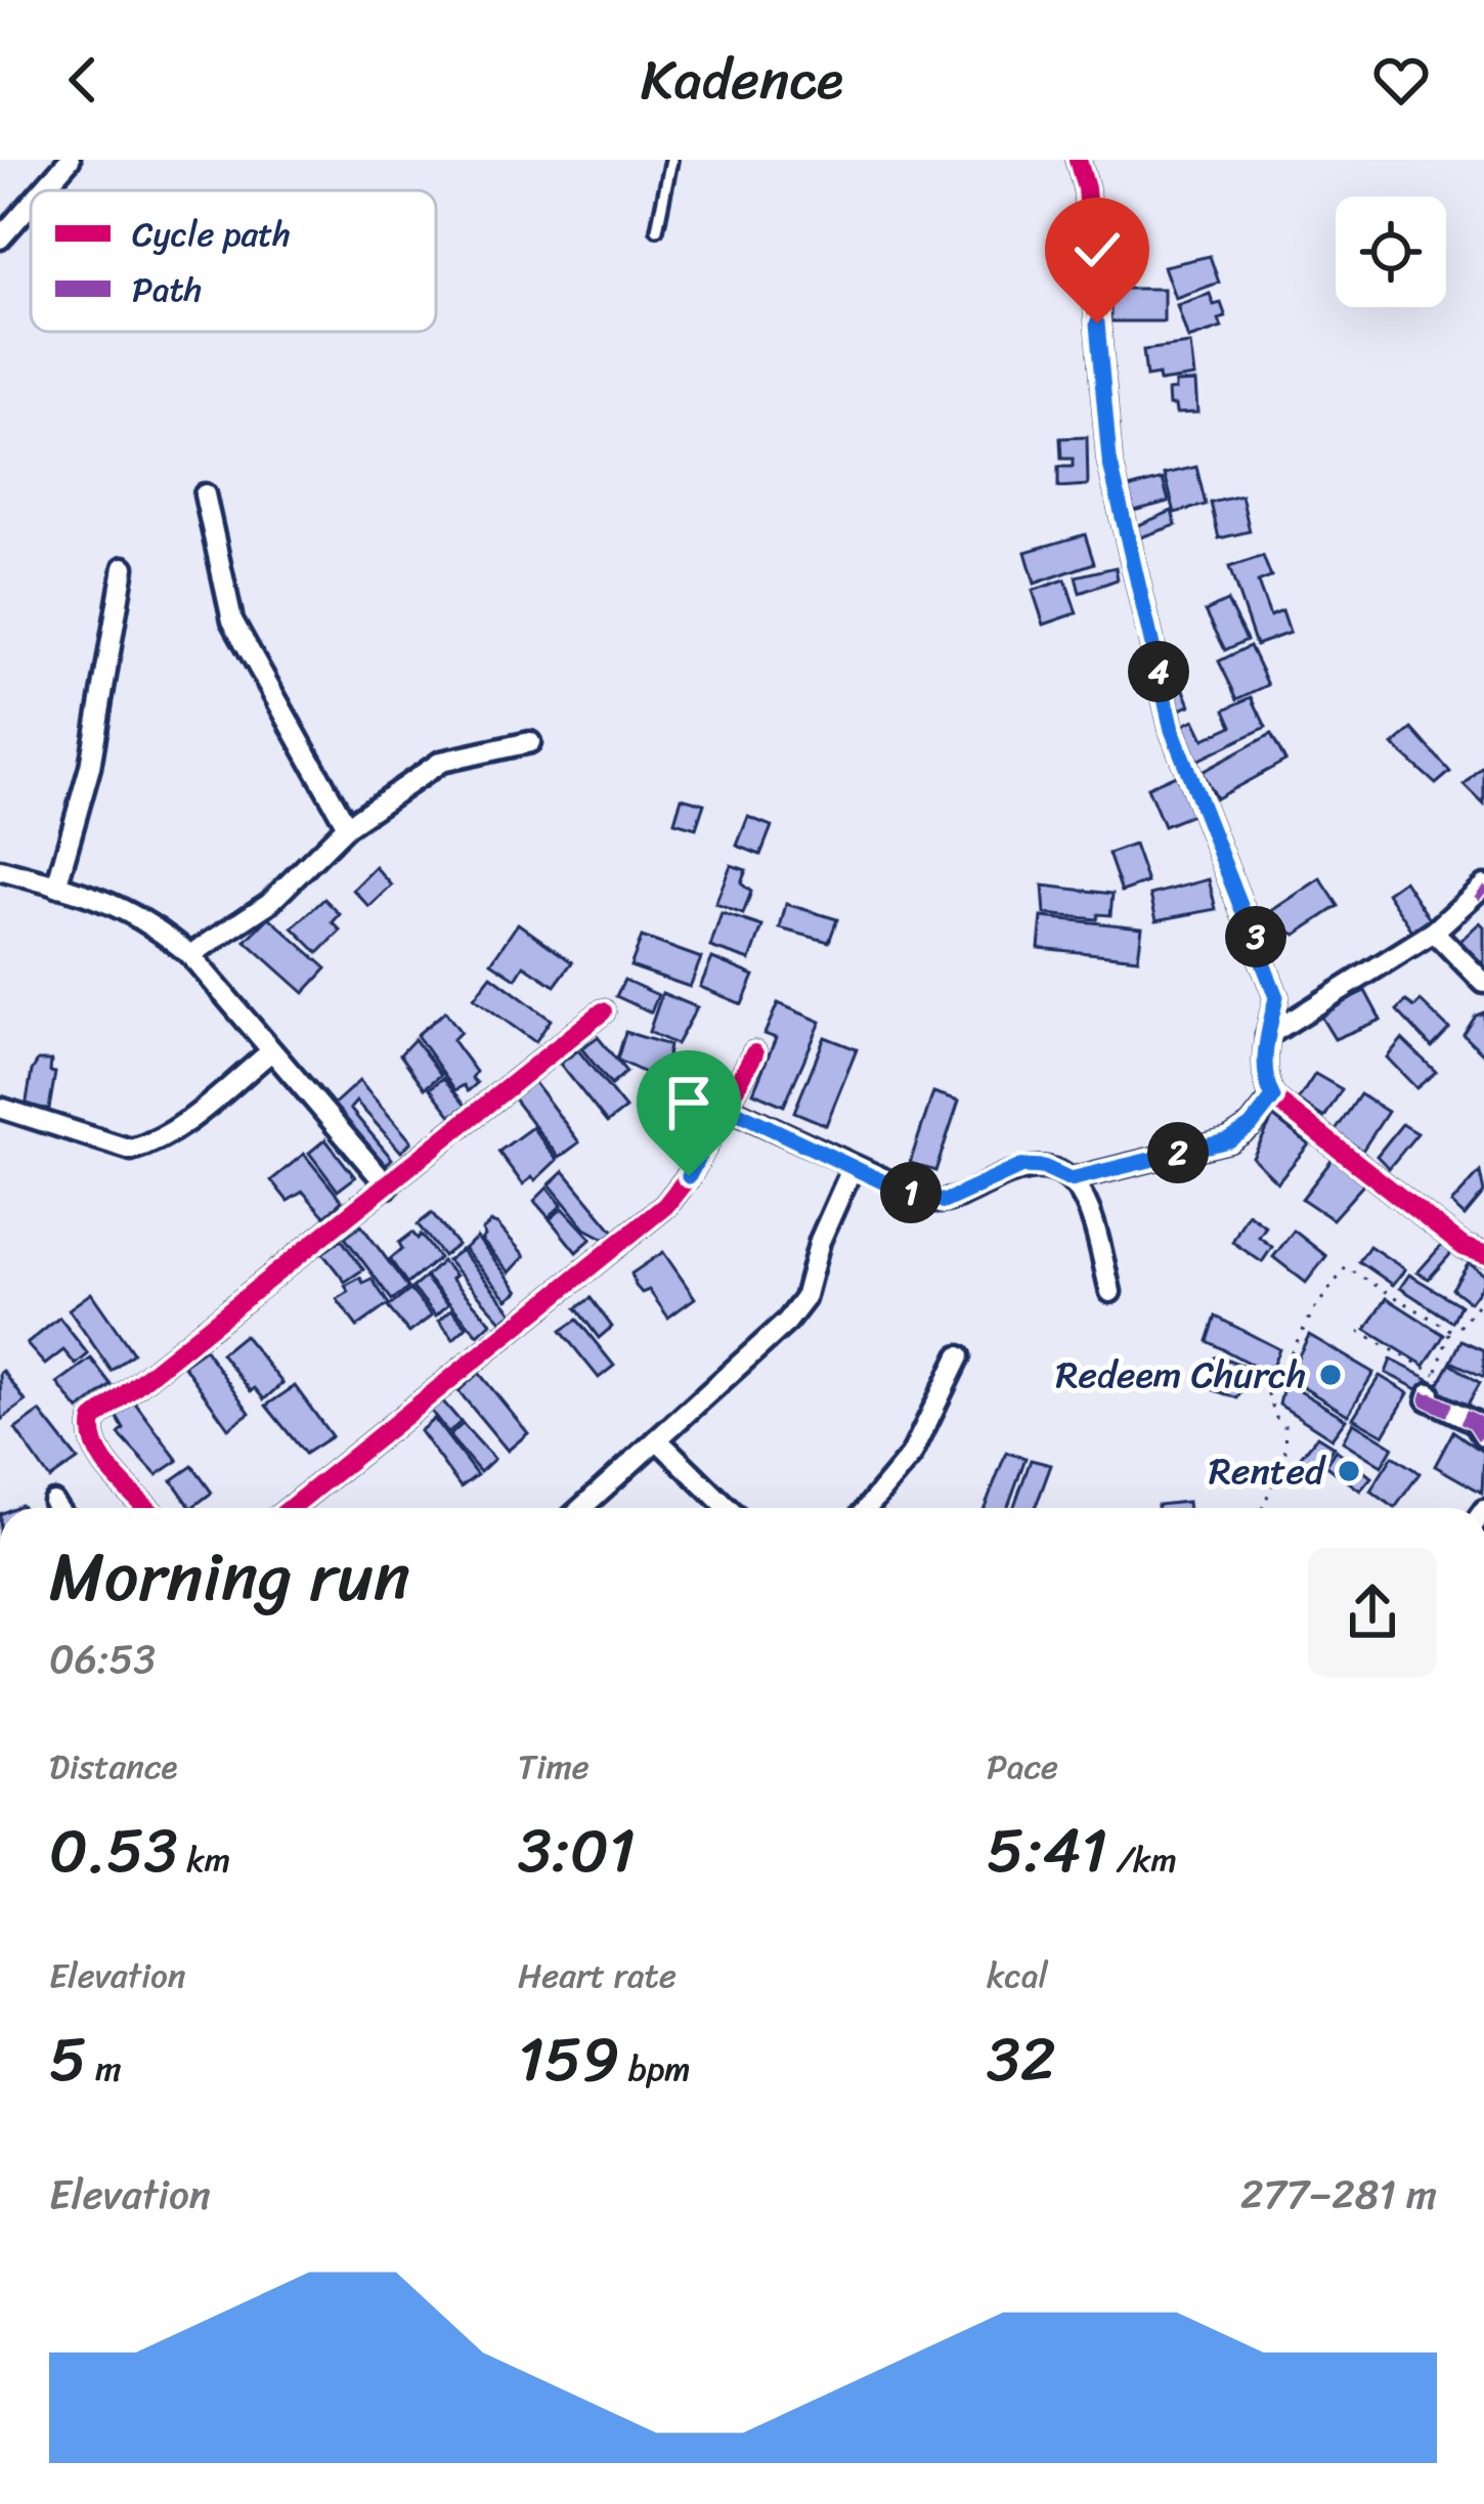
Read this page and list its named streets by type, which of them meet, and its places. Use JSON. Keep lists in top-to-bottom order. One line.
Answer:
{"places":["Redeem Church","Rented"],"legend":["Cycle path","Path"],"page":{"header":"Kadence","pins":["4","3","2","1"],"heading":["Morning run","06:53"],"stats":[["Distance","0.53 km"],["Time","3:01"],["Pace","5:41 /km"],["Elevation","5 m"],["Heart rate","159 bpm"],["kcal","32"]],"chart":["Elevation","277–281 m"]}}
